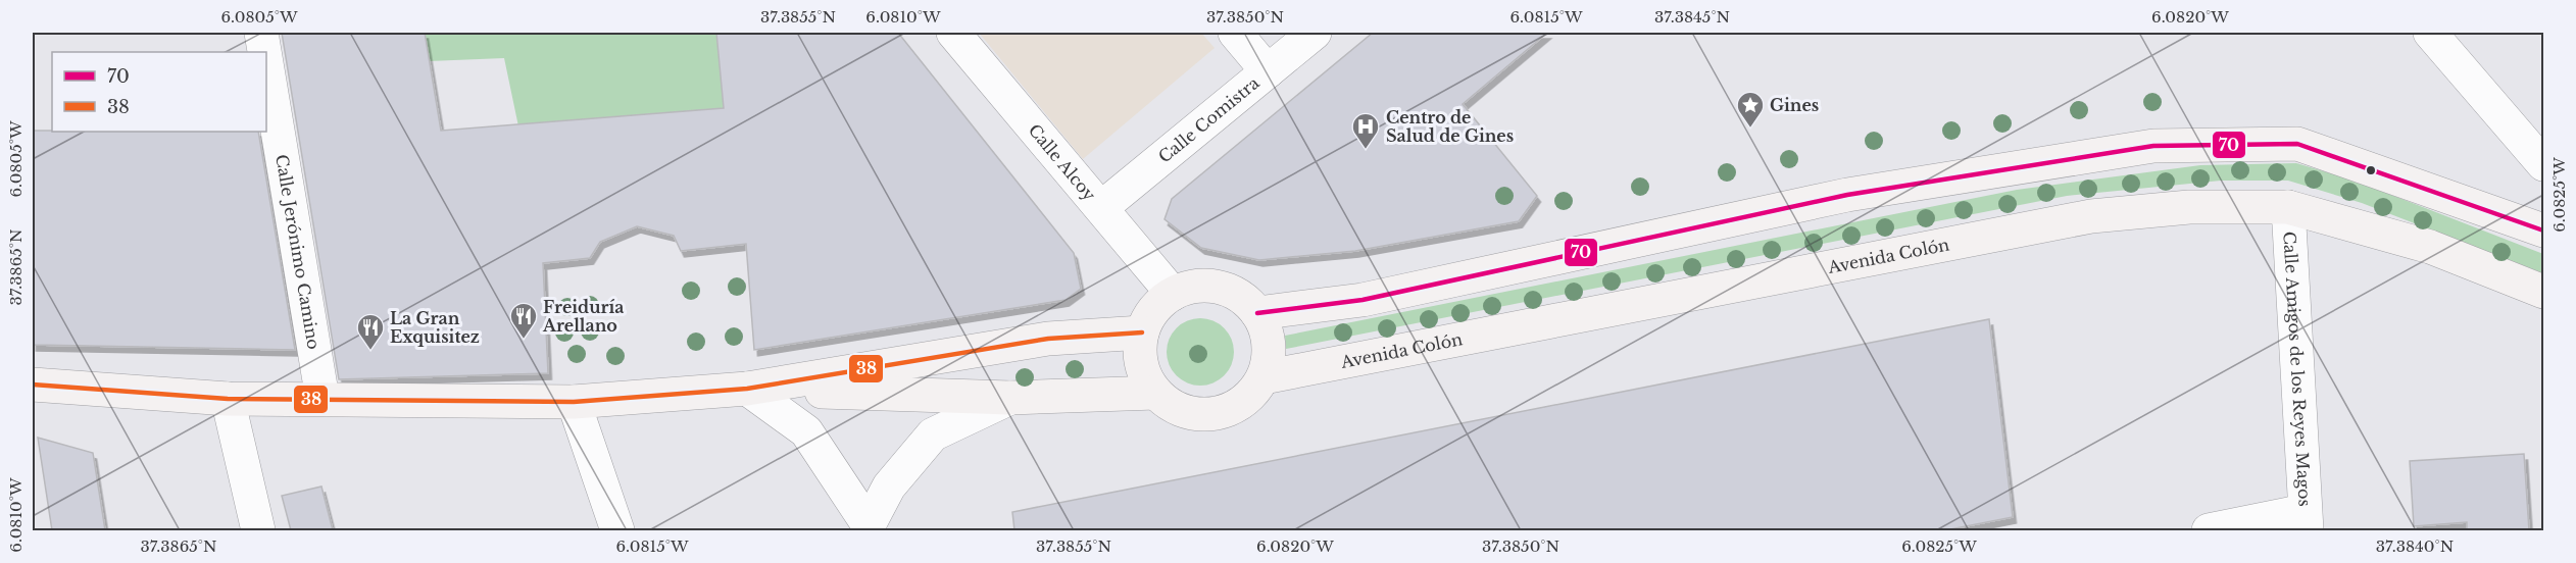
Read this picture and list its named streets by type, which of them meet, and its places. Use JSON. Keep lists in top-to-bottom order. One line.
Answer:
{"streets":{"main road":["Avenida Colón"],"street":["Calle Comistra","Calle Alcoy","Calle Jerónimo Camino","Calle Amigos de los Reyes Magos"]},"crossings":[["Calle Comistra","Calle Alcoy"],["Calle Alcoy","Avenida Colón"],["Avenida Colón","Calle Amigos de los Reyes Magos"]],"places":{"place":["Gines"],"hospital":["Centro de Salud de Gines"],"restaurant":["Freiduría Arellano","La Gran Exquisitez"]},"lines":["transit line 70","transit line 38"],"legend":["70","38"],"coordinates":["6.0805°W","37.3855°N","6.0810°W","37.3850°N","6.0815°W","37.3845°N","6.0820°W","6.0825°W","37.3865°N","37.3840°N"]}
